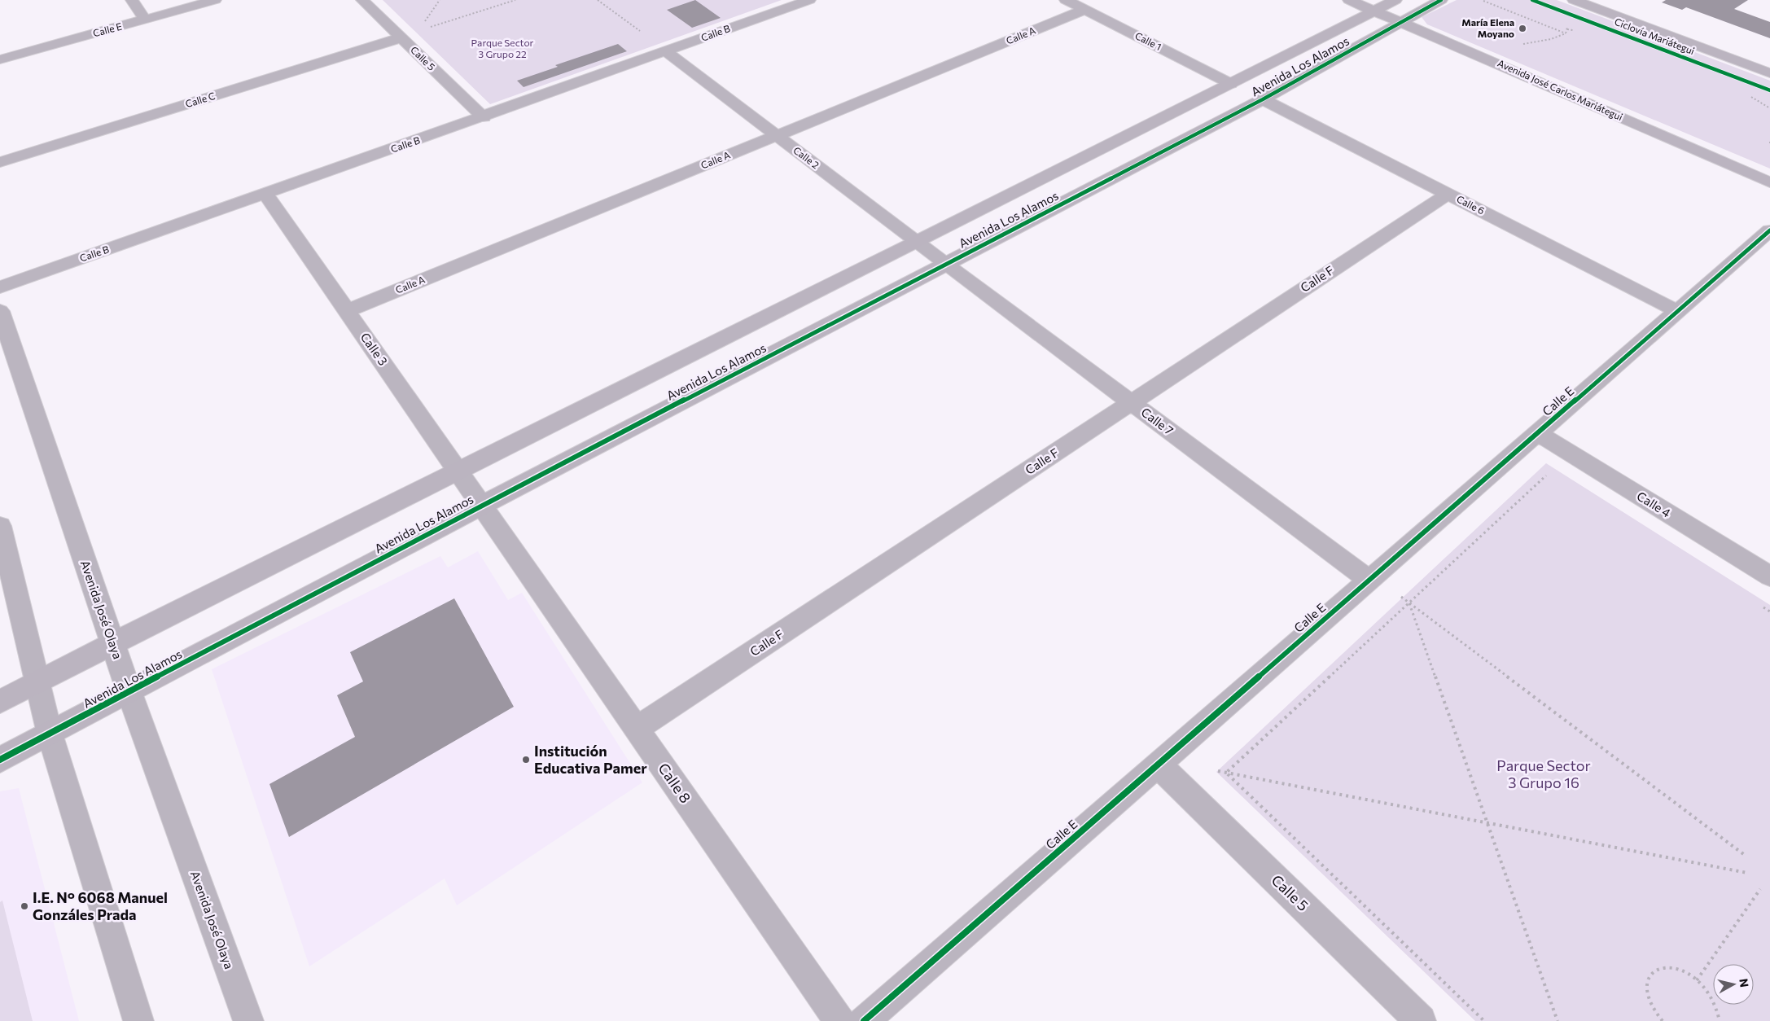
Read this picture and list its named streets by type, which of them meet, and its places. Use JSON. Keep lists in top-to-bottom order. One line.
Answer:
{"streets":{"street":["Calle E","Calle B","Calle A","Calle 1","Calle 5","Avenida Los Alamos","Avenida José Carlos Mariátegui","Calle C","Calle 2","Calle 6","Calle F","Calle 3","Calle 7","Calle 4","Avenida José Olaya","Calle 8"],"cycle path":["Ciclovía Mariátegui"]},"crossings":[["Calle E","Calle 5"],["Calle E","Calle 6"],["Calle E","Calle 7"],["Calle E","Calle 4"],["Calle B","Calle 5"],["Calle B","Calle 2"],["Calle B","Calle 3"],["Calle A","Calle 1"],["Calle A","Calle 2"],["Calle A","Calle 3"],["Calle 1","Avenida Los Alamos"],["Calle 5","Calle C"],["Avenida Los Alamos","Avenida José Carlos Mariátegui"],["Avenida Los Alamos","Calle 2"],["Avenida Los Alamos","Calle 6"],["Avenida Los Alamos","Calle 3"],["Avenida Los Alamos","Calle 7"],["Avenida Los Alamos","Avenida José Olaya"],["Avenida Los Alamos","Calle 8"],["Calle 2","Calle 7"],["Calle 6","Calle F"],["Calle F","Calle 7"],["Calle F","Calle 8"],["Calle 3","Calle 8"]],"parks":["Parque Sector 3 Grupo 22","Parque Sector 3 Grupo 16"],"places":["María Elena Moyano","Institución Educativa Pamer","I.E. N° 6068 Manuel Gonzáles Prada"],"north":"right"}
